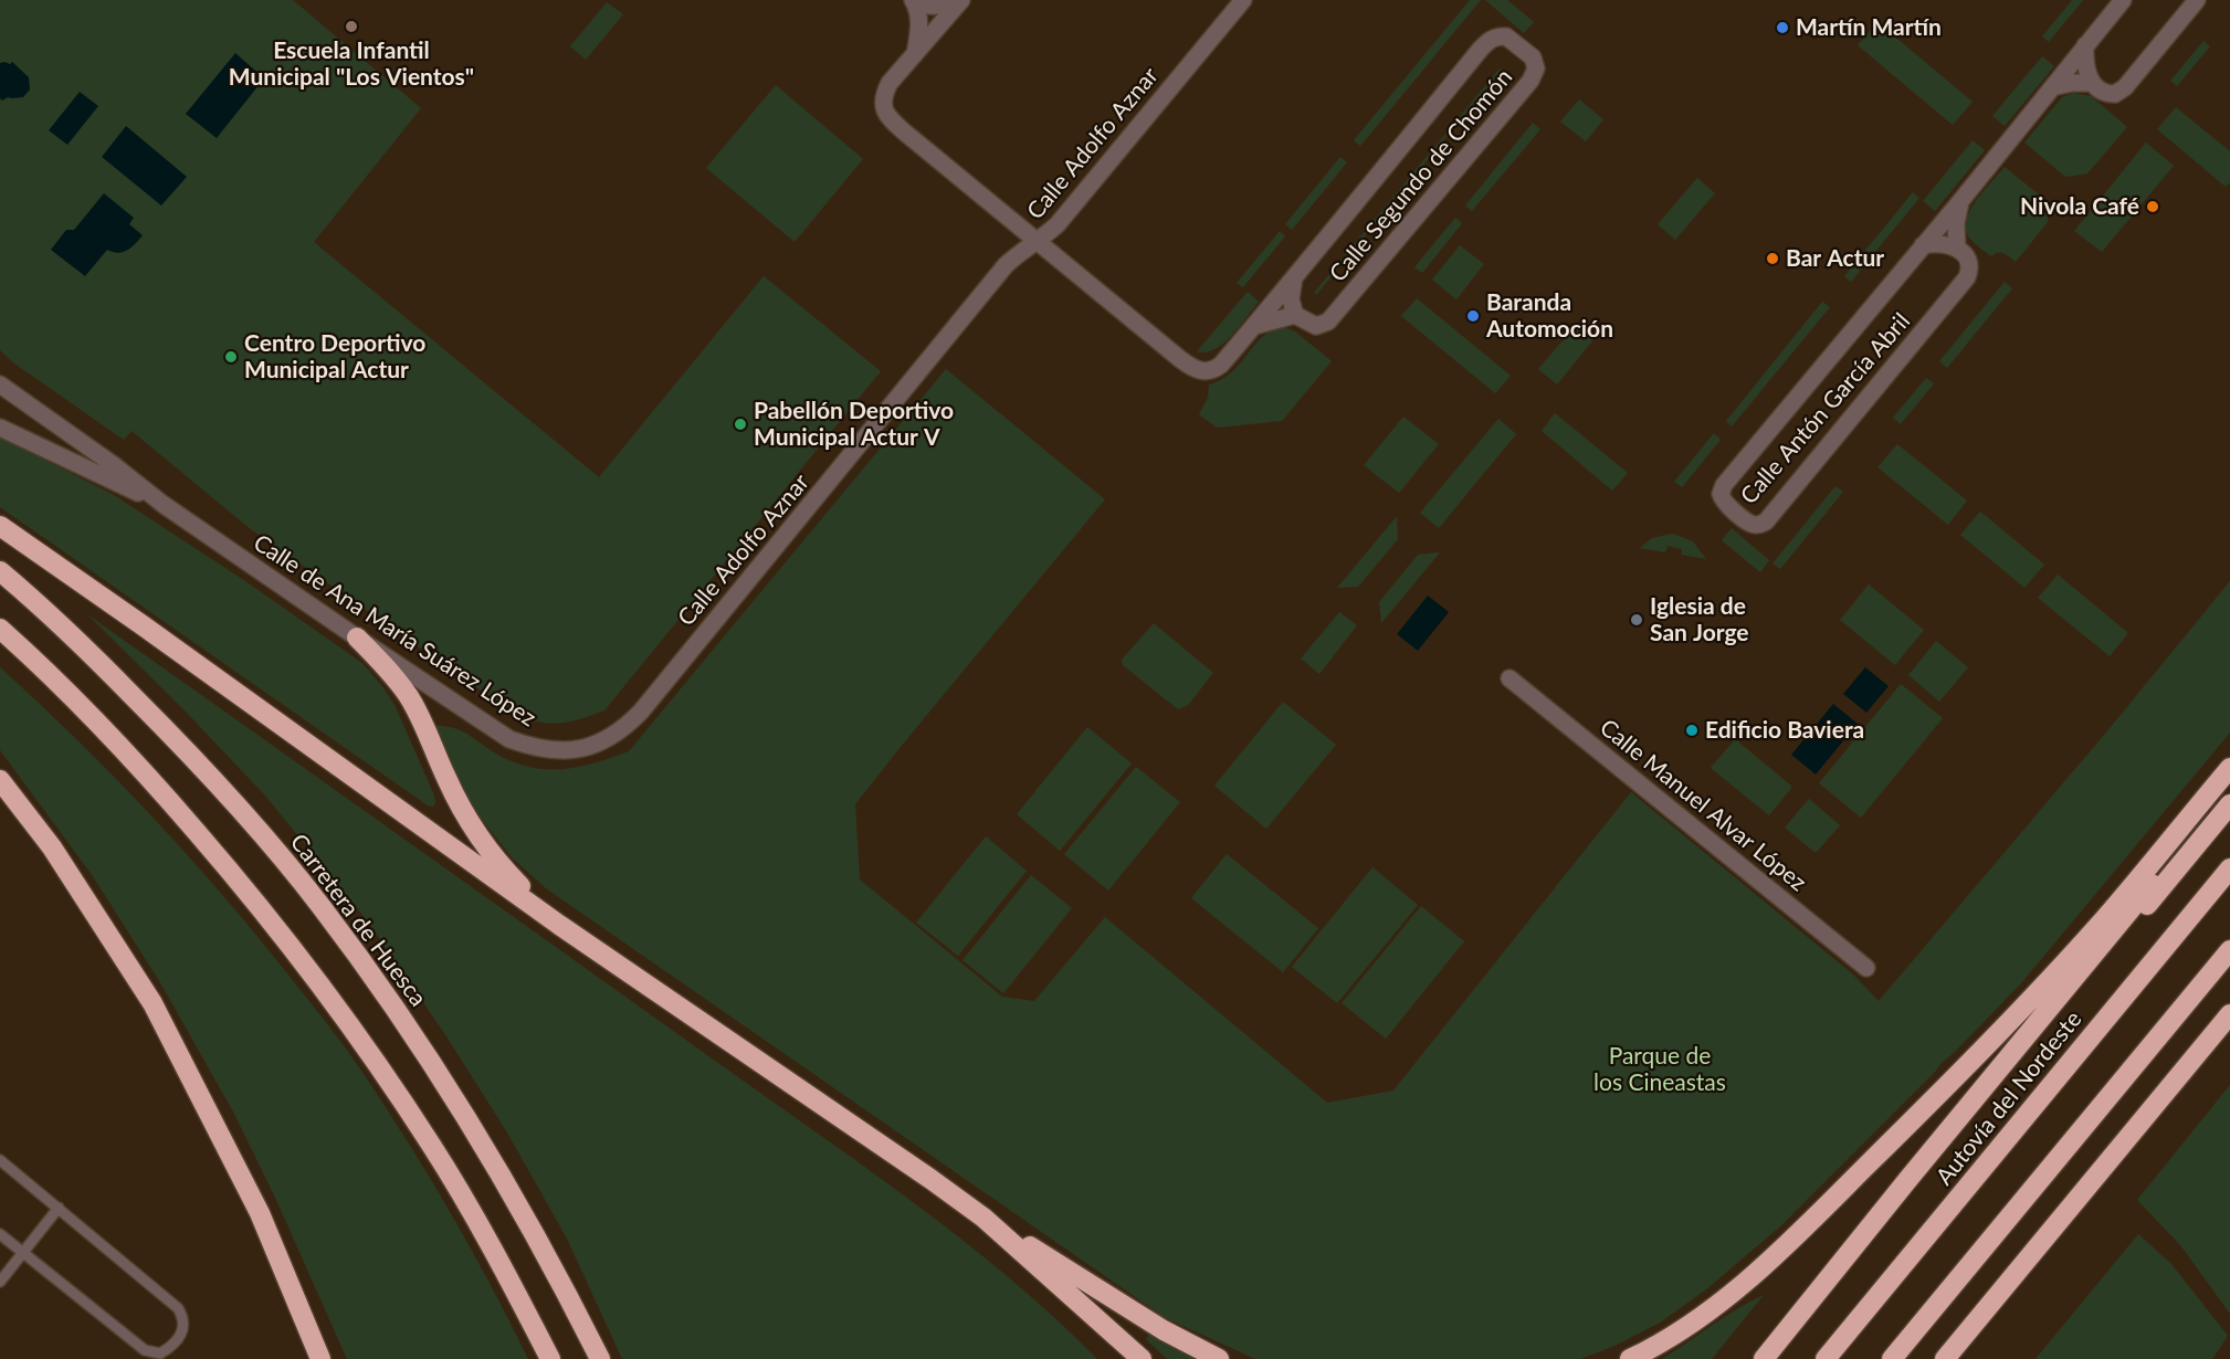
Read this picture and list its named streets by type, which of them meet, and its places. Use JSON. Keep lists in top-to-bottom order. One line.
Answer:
{"streets":{"highway":["Carretera de Huesca","Autovía del Nordeste"],"street":["Calle Adolfo Aznar","Calle Segundo de Chomón","Calle Antón García Abril","Calle de Ana María Suárez López","Calle Manuel Alvar López"]},"crossings":[["Calle Adolfo Aznar","Calle Segundo de Chomón"],["Calle Adolfo Aznar","Calle de Ana María Suárez López"]],"parks":["Parque de los Cineastas"],"places":["Escuela Infantil Municipal \"Los Vientos\"","Martín Martín","Nivola Café","Bar Actur","Baranda Automoción","Centro Deportivo Municipal Actur","Pabellón Deportivo Municipal Actur V","Iglesia de San Jorge","Edificio Baviera"]}
